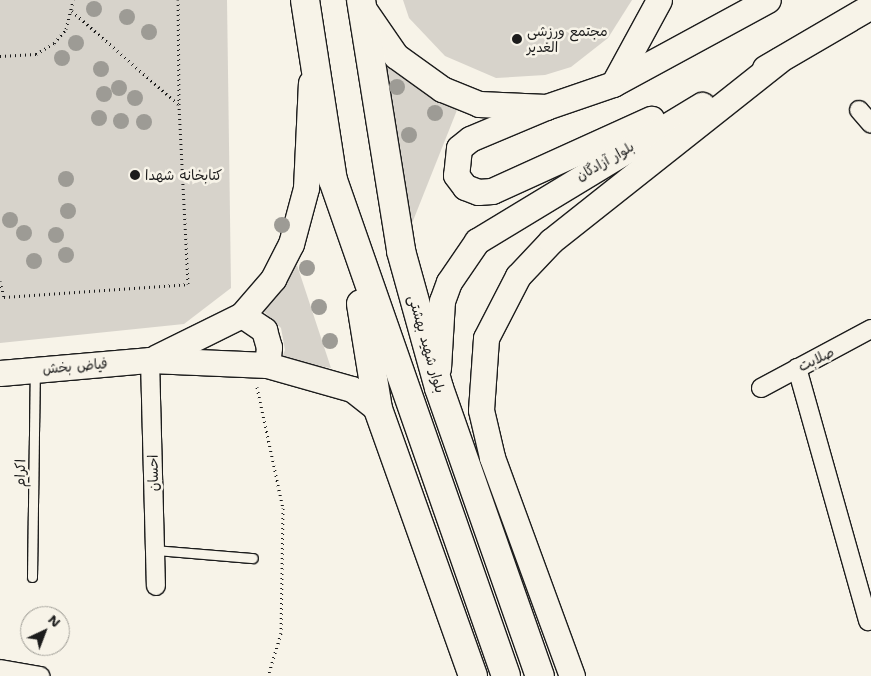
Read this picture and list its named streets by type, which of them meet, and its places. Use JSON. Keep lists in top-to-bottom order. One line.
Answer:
{"streets":{"main road":["بلوار آزادگان","بلوار شهید بهشتی","فیاض بخش"],"street":["صلابت","احسان"],"lane":["اکرام"]},"crossings":[["بلوار آزادگان","بلوار شهید بهشتی"],["فیاض بخش","اکرام"],["فیاض بخش","احسان"]],"places":["مجتمع ورزشی الغدیر","کتابخانه شهدا"],"north":"top right"}
